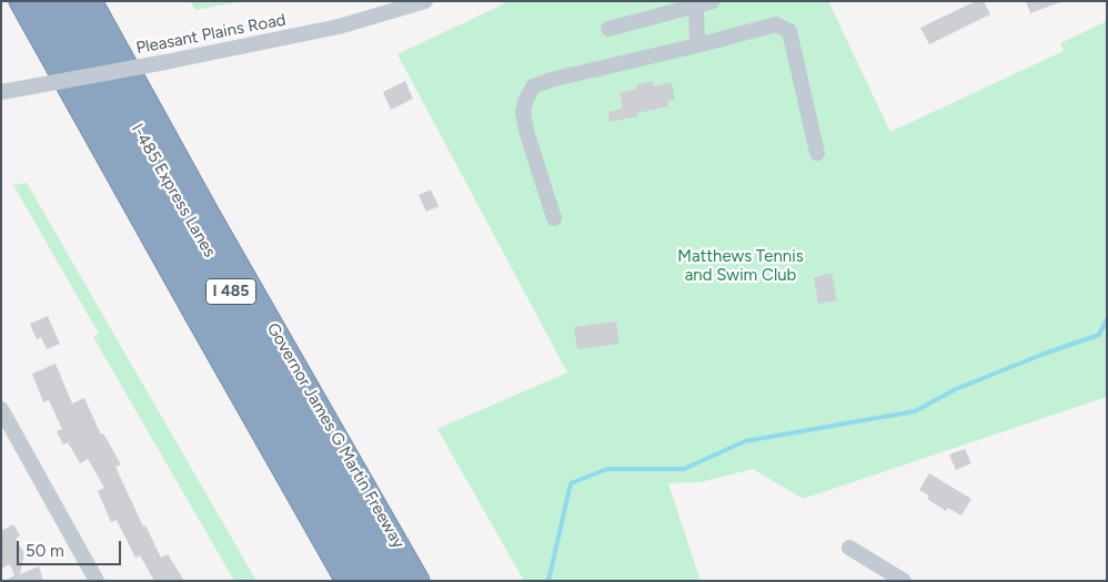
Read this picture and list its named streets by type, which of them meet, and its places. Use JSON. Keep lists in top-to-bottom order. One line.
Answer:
{"streets":{"highway":["I-485 Express Lanes","I 485","Governor James G Martin Freeway"],"street":["Pleasant Plains Road"]},"parks":["Matthews Tennis and Swim Club"],"scale_bar":"50 m"}
